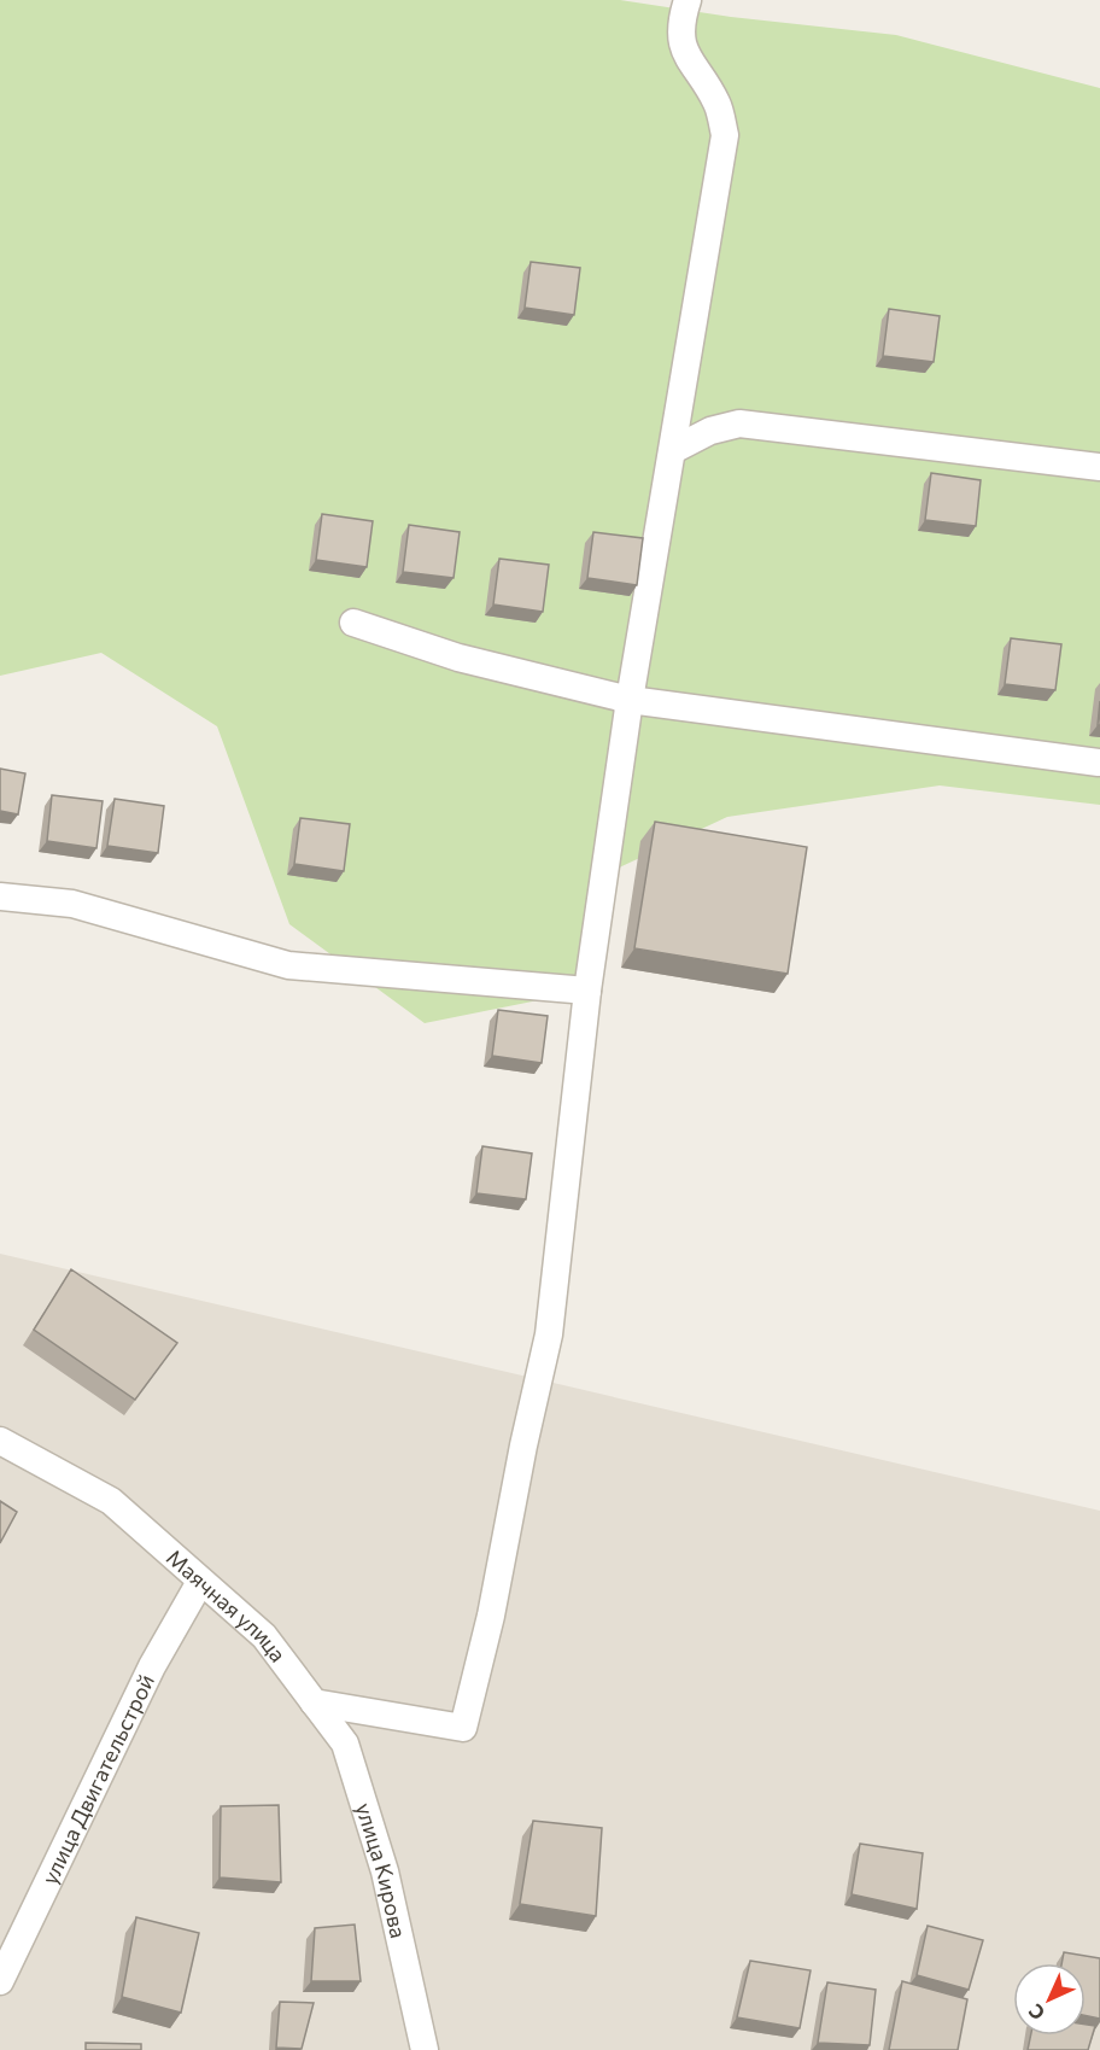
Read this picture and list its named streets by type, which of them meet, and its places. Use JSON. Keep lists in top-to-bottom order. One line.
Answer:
{"streets":{"street":["Маячная улица","улица Двигательстрой","улица Кирова"]},"crossings":[["Маячная улица","улица Двигательстрой"],["Маячная улица","улица Кирова"]],"north":"bottom left"}
